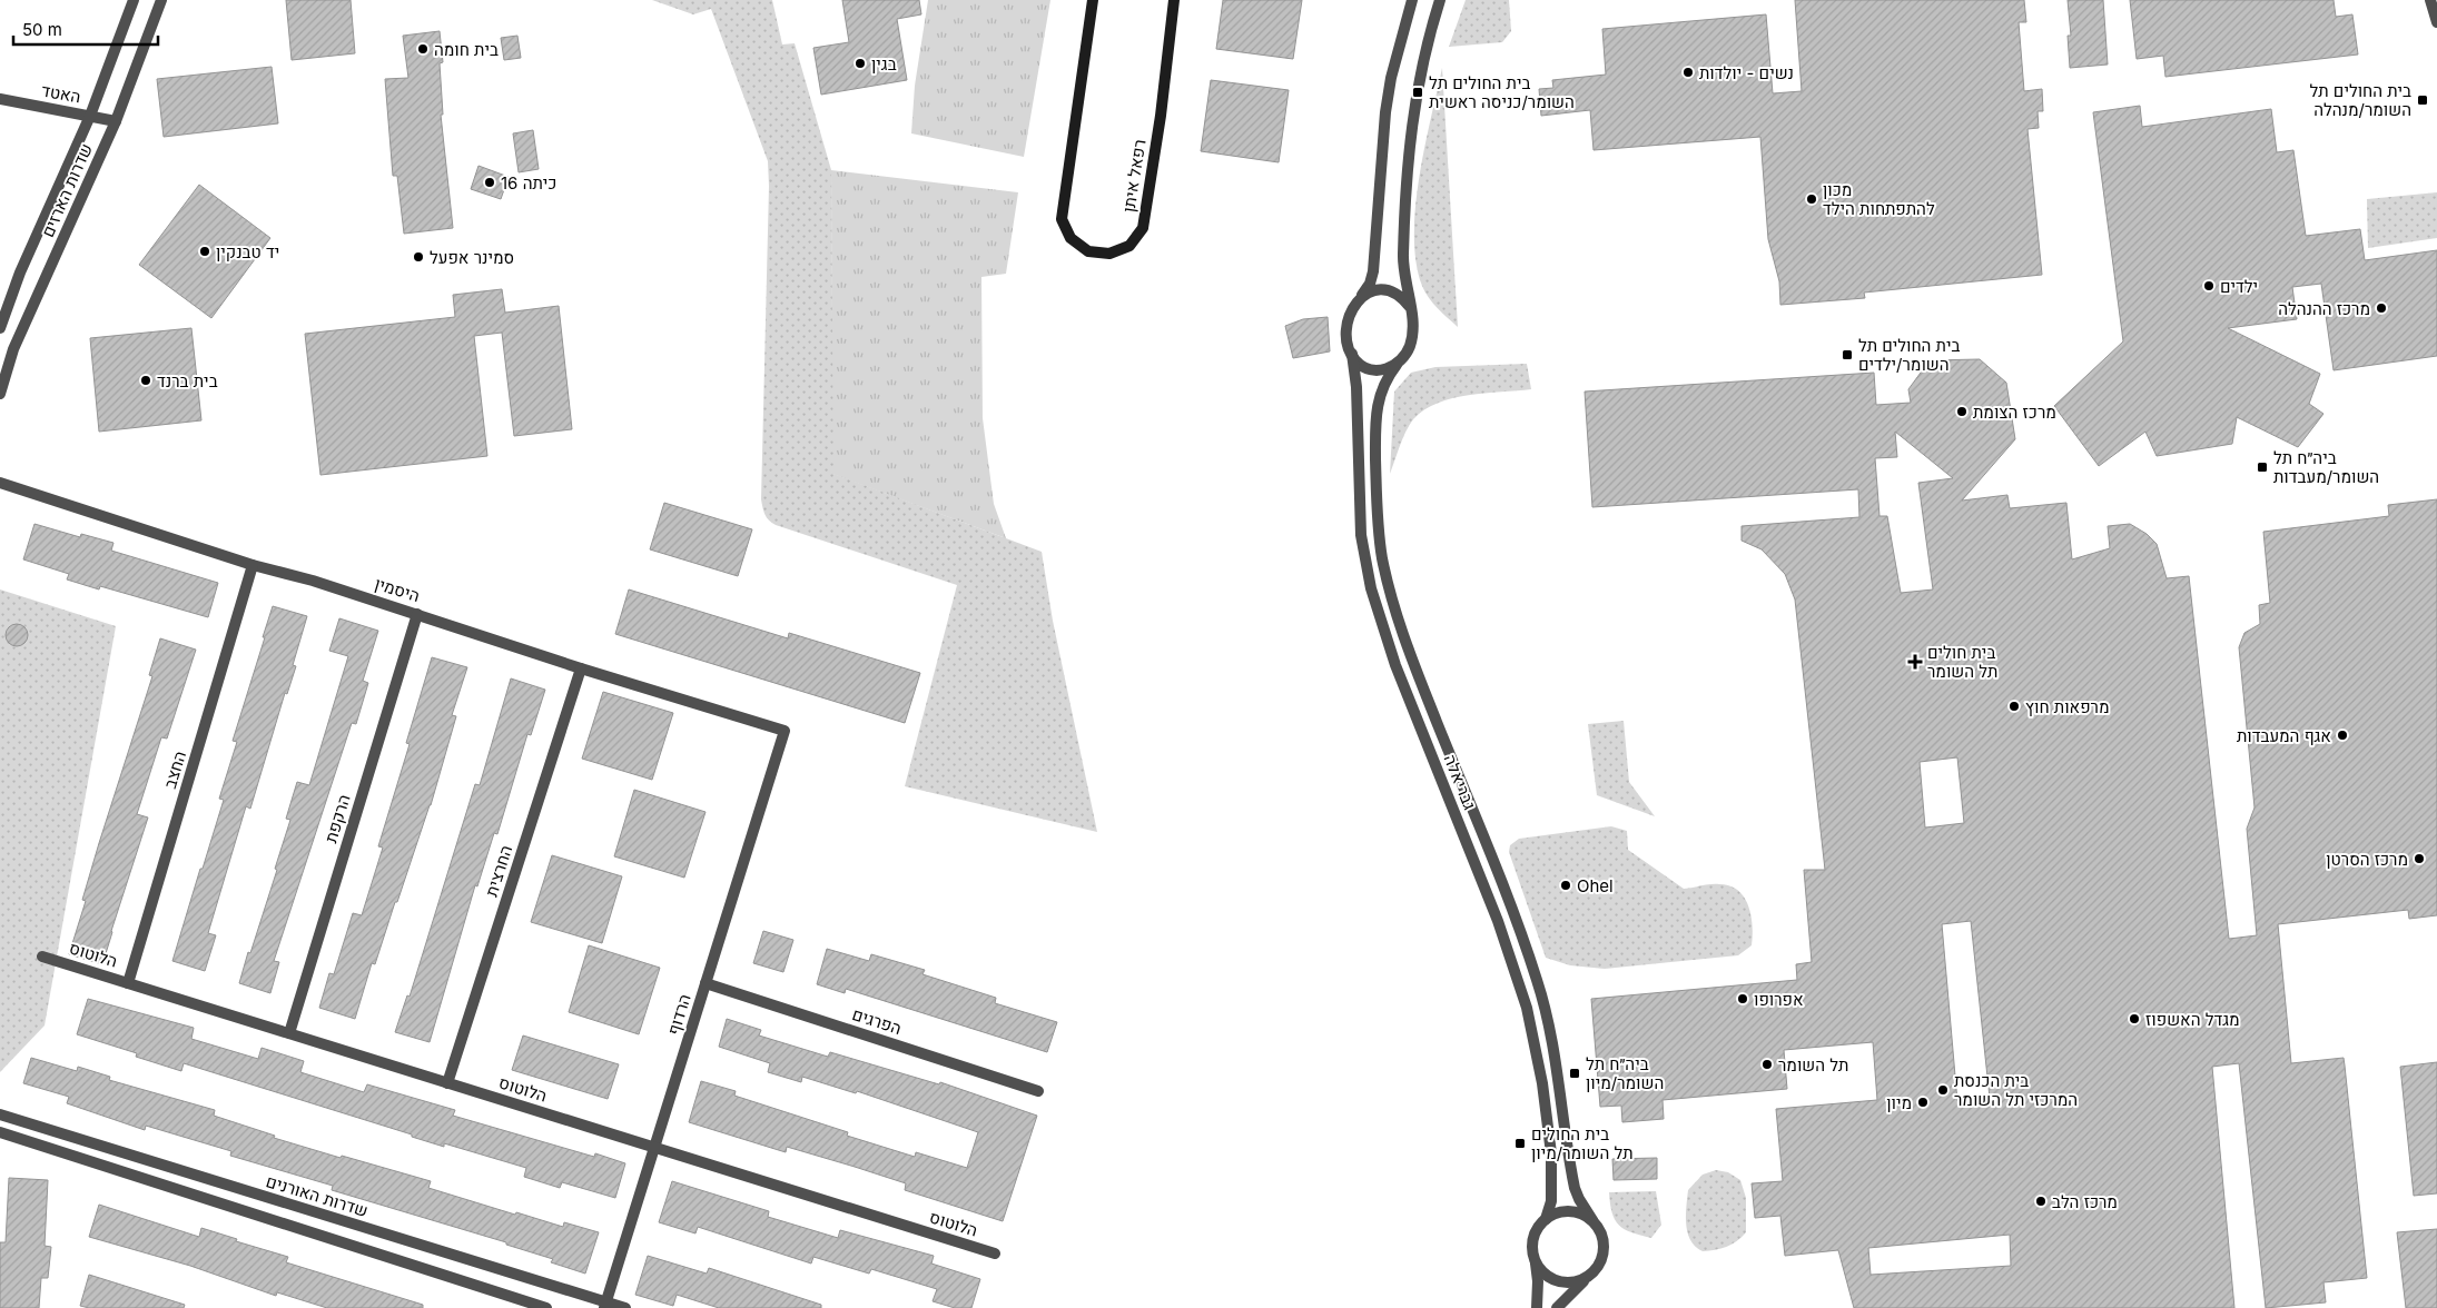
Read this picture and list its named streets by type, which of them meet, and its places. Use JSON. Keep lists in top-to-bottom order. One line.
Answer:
{"streets":{"main road":["רפאל איתן"],"street":["האטד","שדרות הארזים","היסמין","החצב","גבריאלה","הרקפת","החרצית","הלוטוס","הרדוף","הפרגים","שדרות האורנים"]},"crossings":[["האטד","שדרות הארזים"],["היסמין","החצב"],["היסמין","הרקפת"],["היסמין","החרצית"],["היסמין","הרדוף"],["החצב","הלוטוס"],["הרקפת","הלוטוס"],["החרצית","הלוטוס"],["הלוטוס","הרדוף"],["הרדוף","הפרגים"],["הרדוף","שדרות האורנים"]],"places":{"other":["בית חומה","בגין","נשים - יולדות","כיתה 16","מכון להתפתחות הילד","יד טבנקין","סמינר אפעל","ילדים","מרכז ההנהלה","בית ברנד","מרכז הצומת","מרפאות חוץ","אגף המעבדות","מרכז הסרטן","Ohel","אפרופו","מגדל האשפוז","תל השומר","בית הכנסת המרכזי תל השומר","מיון","מרכז הלב"],"transit":["בית החולים תל השומר/כניסה ראשית","בית החולים תל השומר/מנהלה","בית החולים תל השומר/ילדים","ביה״ח תל השומר/מעבדות","ביה״ח תל השומר/מיון","בית החולים תל השומר/מיון"],"health":["בית חולים תל השומר"]},"scale_bar":"50 m"}
